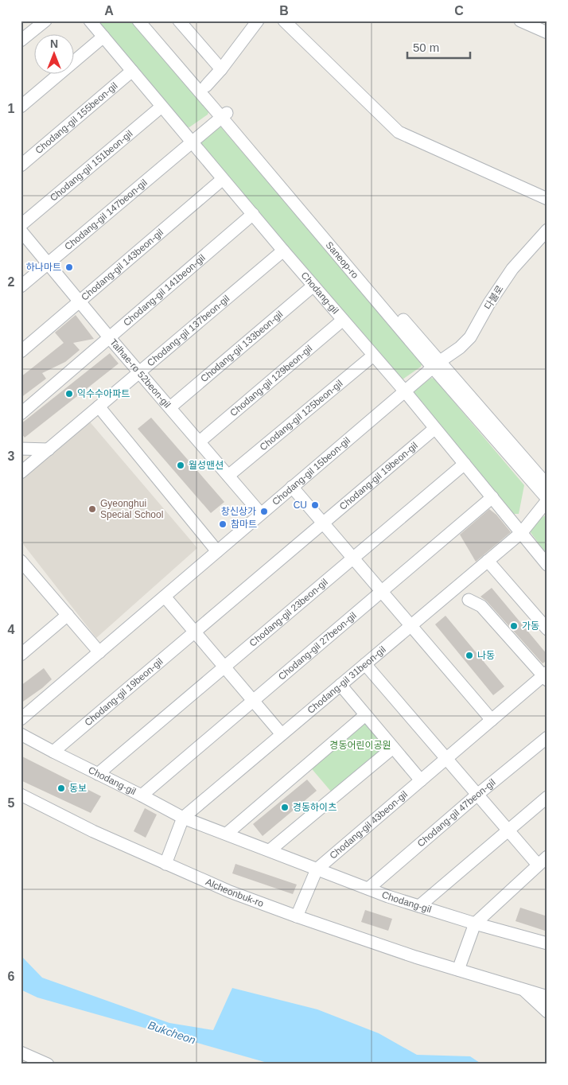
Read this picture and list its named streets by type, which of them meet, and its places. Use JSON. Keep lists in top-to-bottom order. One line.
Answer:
{"streets":{"street":["Chodang-gil 155beon-gil","Chodang-gil 151beon-gil","Chodang-gil 147beon-gil","Saneop-ro","Chodang-gil 143beon-gil","Chodang-gil 141beon-gil","Chodang-gil","다불로","Chodang-gil 137beon-gil","Chodang-gil 133beon-gil","Talhae-ro 52beon-gil","Chodang-gil 129beon-gil","Chodang-gil 125beon-gil","Chodang-gil 15beon-gil","Chodang-gil 19beon-gil","Chodang-gil 23beon-gil","Chodang-gil 27beon-gil","Chodang-gil 31beon-gil","Chodang-gil 47beon-gil","Chodang-gil 43beon-gil","Alcheonbuk-ro"]},"crossings":[["Chodang-gil 155beon-gil","Chodang-gil"],["Chodang-gil 151beon-gil","Chodang-gil"],["Chodang-gil 147beon-gil","Saneop-ro"],["Chodang-gil 147beon-gil","Chodang-gil"],["Chodang-gil 147beon-gil","Talhae-ro 52beon-gil"],["Saneop-ro","다불로"],["Saneop-ro","Chodang-gil 31beon-gil"],["Chodang-gil 143beon-gil","Chodang-gil"],["Chodang-gil 143beon-gil","Talhae-ro 52beon-gil"],["Chodang-gil 141beon-gil","Chodang-gil"],["Chodang-gil 141beon-gil","Talhae-ro 52beon-gil"],["Chodang-gil","다불로"],["Chodang-gil","Chodang-gil 137beon-gil"],["Chodang-gil","Chodang-gil 133beon-gil"],["Chodang-gil","Chodang-gil 129beon-gil"],["Chodang-gil","Chodang-gil 125beon-gil"],["Chodang-gil","Chodang-gil 15beon-gil"],["Chodang-gil","Chodang-gil 19beon-gil"],["Chodang-gil","Chodang-gil 23beon-gil"],["Chodang-gil","Chodang-gil 27beon-gil"],["Chodang-gil","Chodang-gil 31beon-gil"],["Chodang-gil","Chodang-gil 47beon-gil"],["Chodang-gil","Chodang-gil 43beon-gil"],["다불로","Chodang-gil 15beon-gil"],["Chodang-gil 137beon-gil","Talhae-ro 52beon-gil"],["Chodang-gil 133beon-gil","Talhae-ro 52beon-gil"],["Talhae-ro 52beon-gil","Chodang-gil 129beon-gil"],["Talhae-ro 52beon-gil","Chodang-gil 125beon-gil"],["Talhae-ro 52beon-gil","Chodang-gil 15beon-gil"]],"water":["Bukcheon"],"parks":["경동어린이공원"],"places":["하나마트","익수수아파트","월성맨션","CU","Gyeonghui Special School","창신상가","참마트","가동","나동","동보","경동하이츠"],"scale_bar":"50 m","north":"top","grid":{"columns":["A","B","C"],"rows":["1","2","3","4","5","6"]}}
